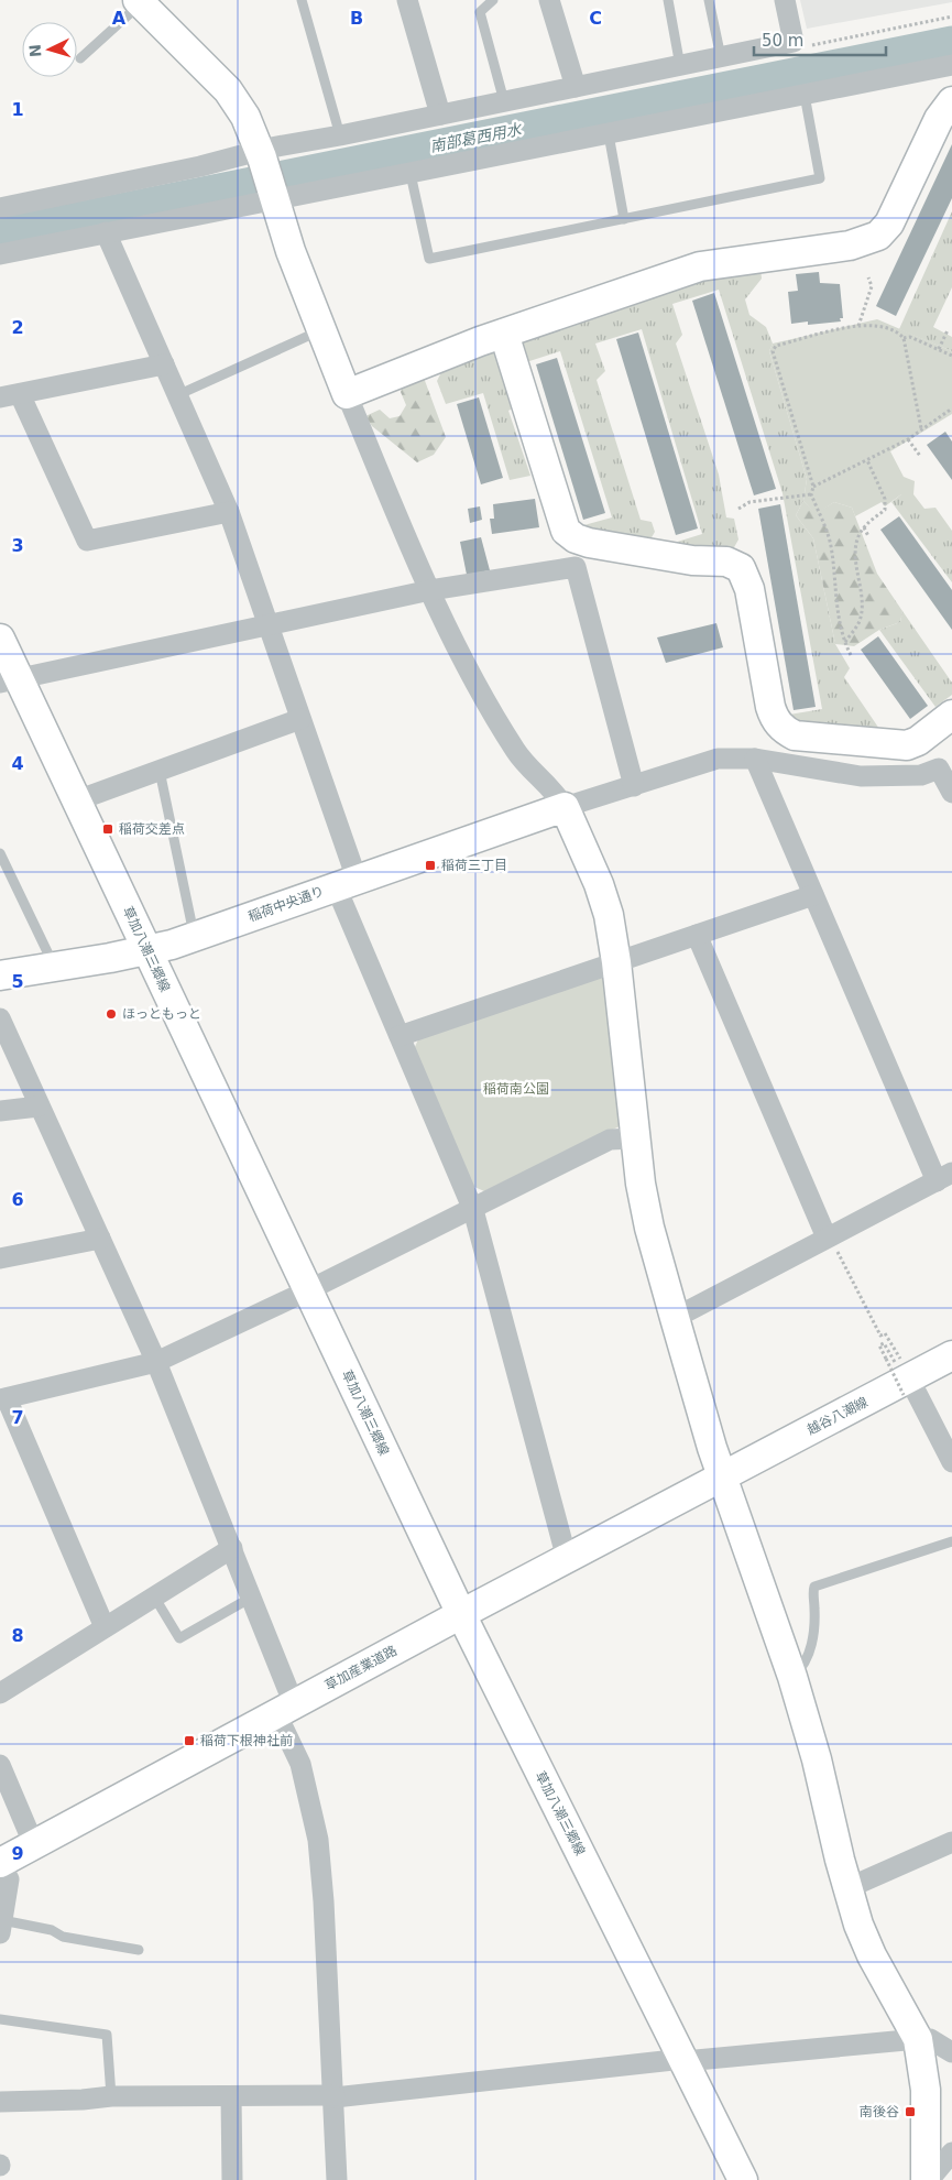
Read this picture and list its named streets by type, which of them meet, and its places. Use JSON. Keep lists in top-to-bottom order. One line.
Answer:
{"streets":{"street":["稲荷中央通り","草加八潮三郷線","越谷八潮線","草加産業道路"]},"crossings":[["稲荷中央通り","草加八潮三郷線"],["草加八潮三郷線","草加産業道路"],["越谷八潮線","草加産業道路"]],"water":["南部葛西用水"],"parks":["稲荷南公園"],"places":{"transit":["稲荷交差点","稲荷三丁目","稲荷下根神社前","南後谷"],"other":["ほっともっと"]},"scale_bar":"50 m","north":"left","grid":{"columns":["A","B","C"],"rows":["1","2","3","4","5","6","7","8","9"]}}
